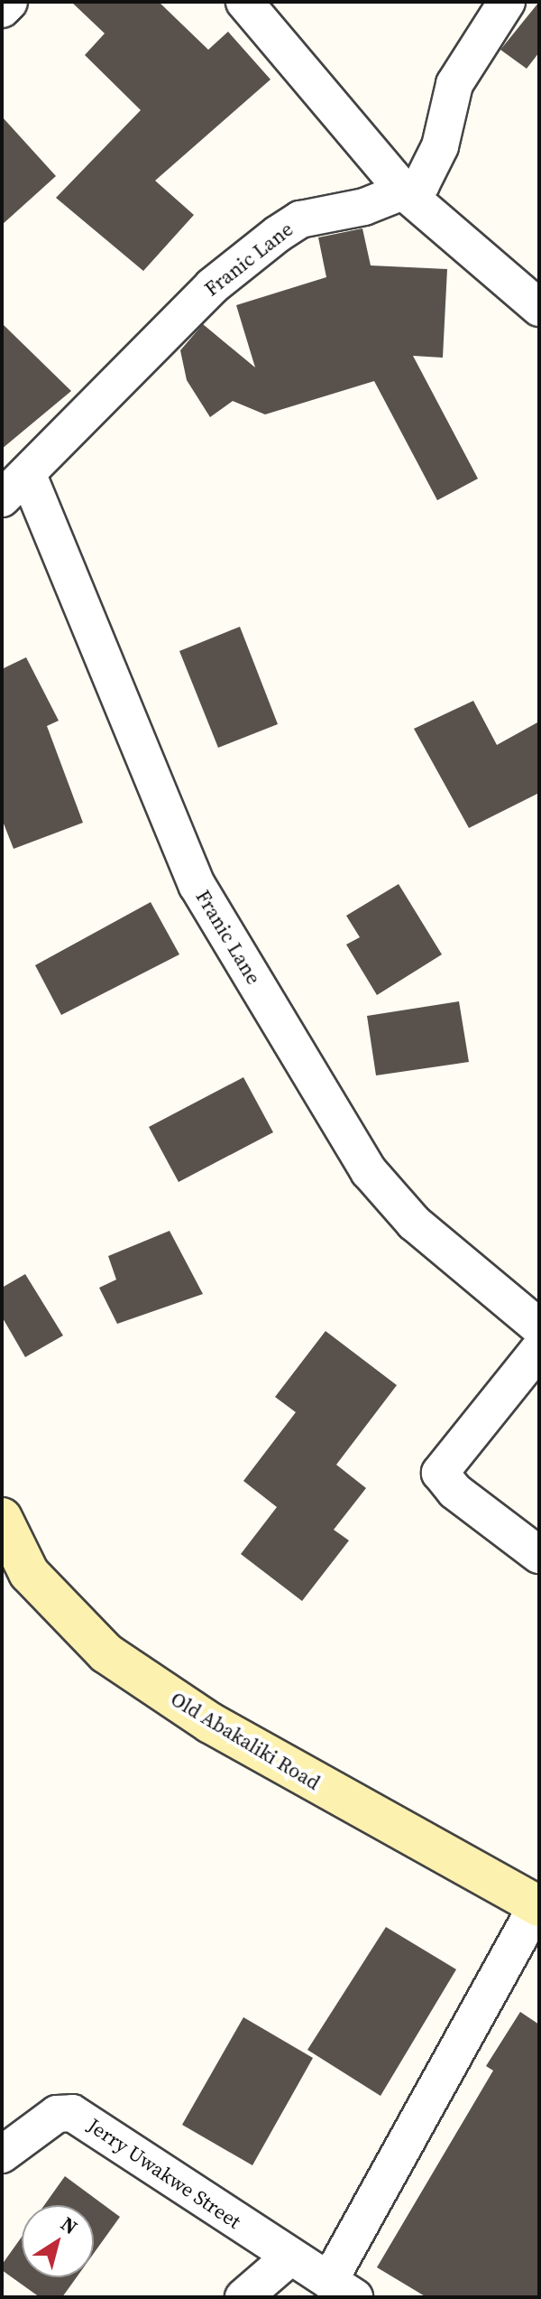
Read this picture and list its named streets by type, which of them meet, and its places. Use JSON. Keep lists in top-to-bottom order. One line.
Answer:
{"streets":{"main road":["Old Abakaliki Road"],"street":["Franic Lane","Jerry Uwakwe Street"]},"north":"top right"}
